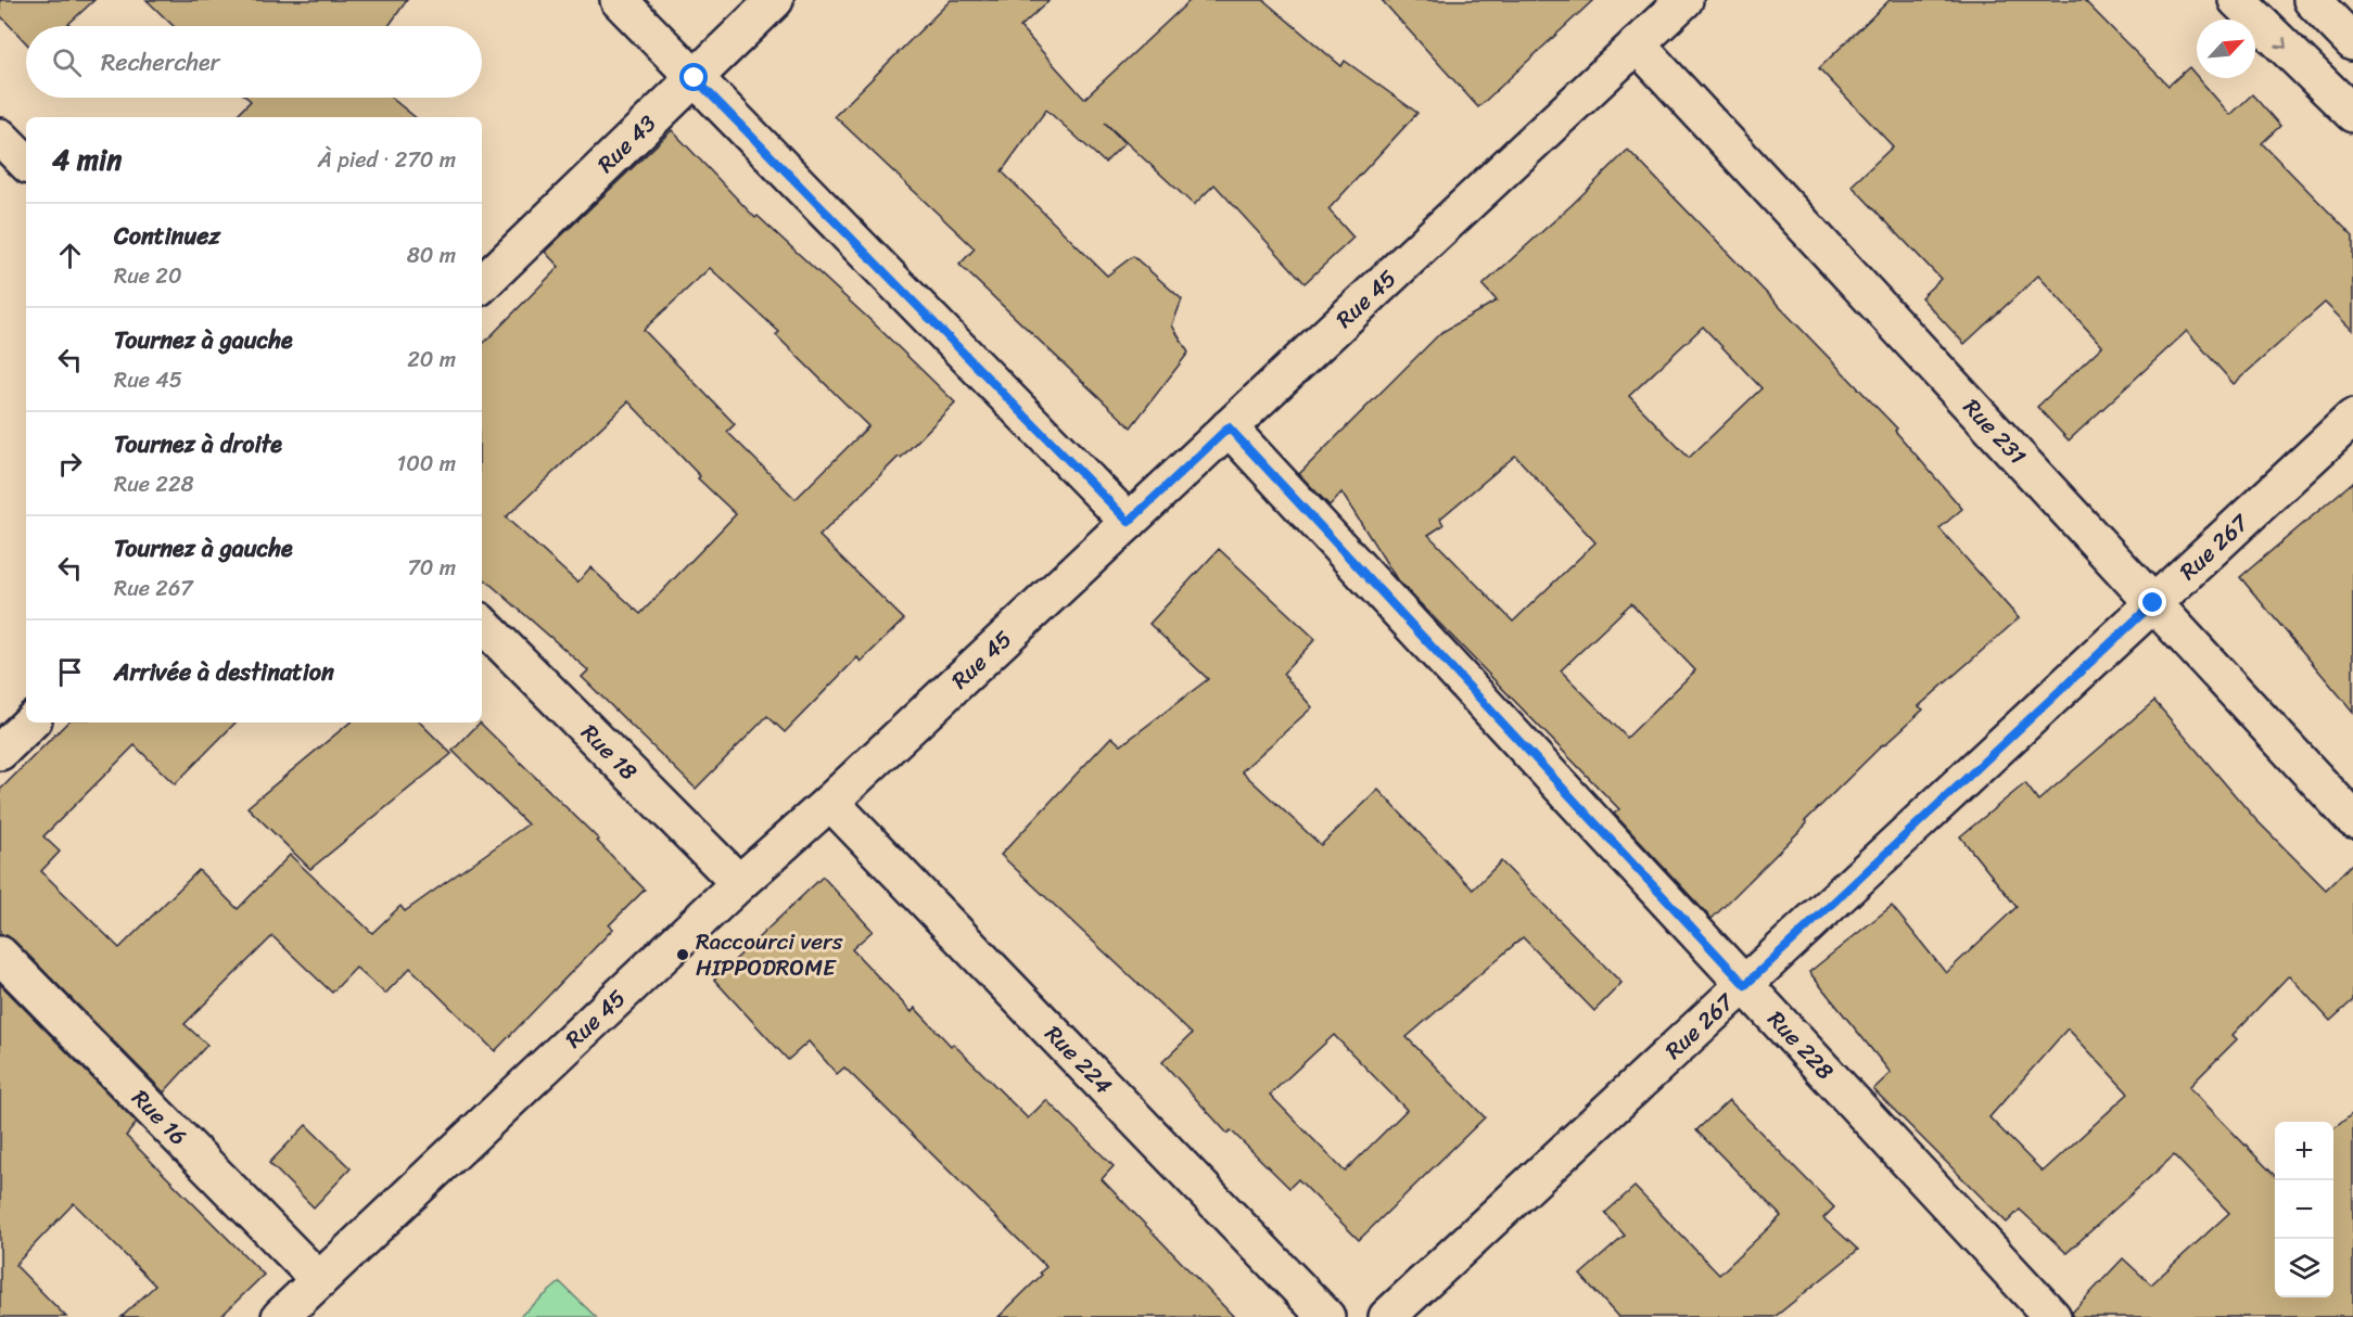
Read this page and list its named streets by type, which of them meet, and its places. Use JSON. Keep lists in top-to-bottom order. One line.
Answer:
{"streets":{"street":["Rue 43","Rue 45","Rue 231","Rue 267","Rue 18","Rue 228","Rue 224","Rue 16"]},"crossings":[["Rue 45","Rue 231"],["Rue 45","Rue 18"],["Rue 45","Rue 228"],["Rue 45","Rue 224"],["Rue 45","Rue 16"],["Rue 231","Rue 267"],["Rue 267","Rue 228"]],"places":["Raccourci vers HIPPODROME"],"north":"top right","page":{"search":"Rechercher","heading":["4 min","À pied · 270 m"],"list":[["Continuez","Rue 20","80 m"],["Tournez à gauche","Rue 45","20 m"],["Tournez à droite","Rue 228","100 m"],["Tournez à gauche","Rue 267","70 m"],"Arrivée à destination"],"map_buttons":["+","−"]}}
